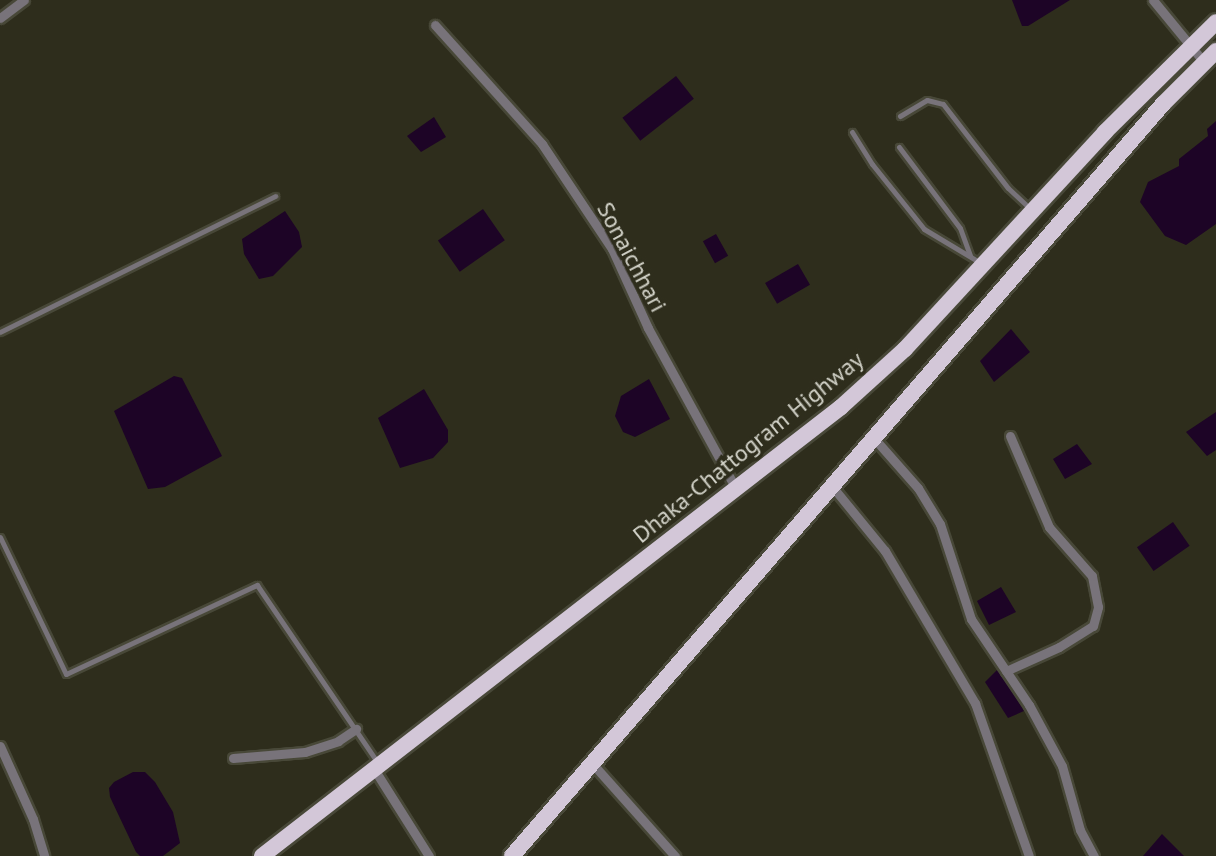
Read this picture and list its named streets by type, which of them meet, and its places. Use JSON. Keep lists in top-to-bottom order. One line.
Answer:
{"streets":{"highway":["Dhaka-Chattogram Highway"],"street":["Sonaichhari"]},"crossings":[["Sonaichhari","Dhaka-Chattogram Highway"]]}
